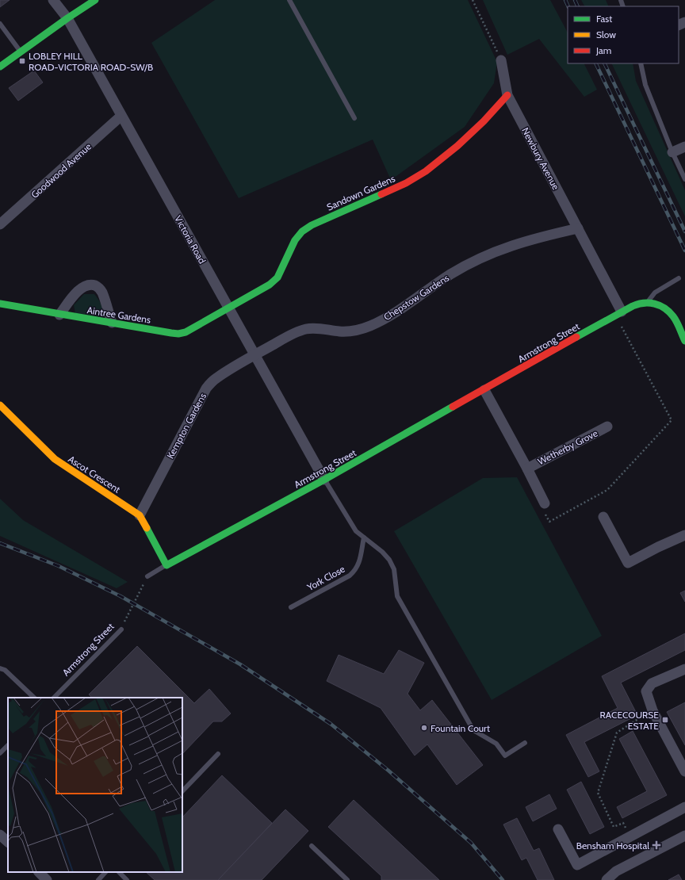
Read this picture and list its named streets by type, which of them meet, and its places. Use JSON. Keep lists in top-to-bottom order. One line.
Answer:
{"streets":{"street":["Newbury Avenue","Goodwood Avenue","Sandown Gardens","Victoria Road","Chepstow Gardens","Aintree Gardens","Armstrong Street","Kempton Gardens","Wetherby Grove","Ascot Crescent"],"lane":["York Close"]},"crossings":[["Newbury Avenue","Sandown Gardens"],["Newbury Avenue","Chepstow Gardens"],["Newbury Avenue","Armstrong Street"],["Goodwood Avenue","Victoria Road"],["Sandown Gardens","Victoria Road"],["Sandown Gardens","Aintree Gardens"],["Victoria Road","Chepstow Gardens"],["Victoria Road","Aintree Gardens"],["Victoria Road","Armstrong Street"],["Victoria Road","Kempton Gardens"],["Chepstow Gardens","Kempton Gardens"],["Armstrong Street","Wetherby Grove"],["Armstrong Street","Ascot Crescent"],["Kempton Gardens","Ascot Crescent"]],"places":{"transit":["LOBLEY HILL ROAD-VICTORIA ROAD-SW/B","RACECOURSE ESTATE"],"other":["Fountain Court"],"health":["Bensham Hospital"]},"legend":["Fast","Slow","Jam"]}
